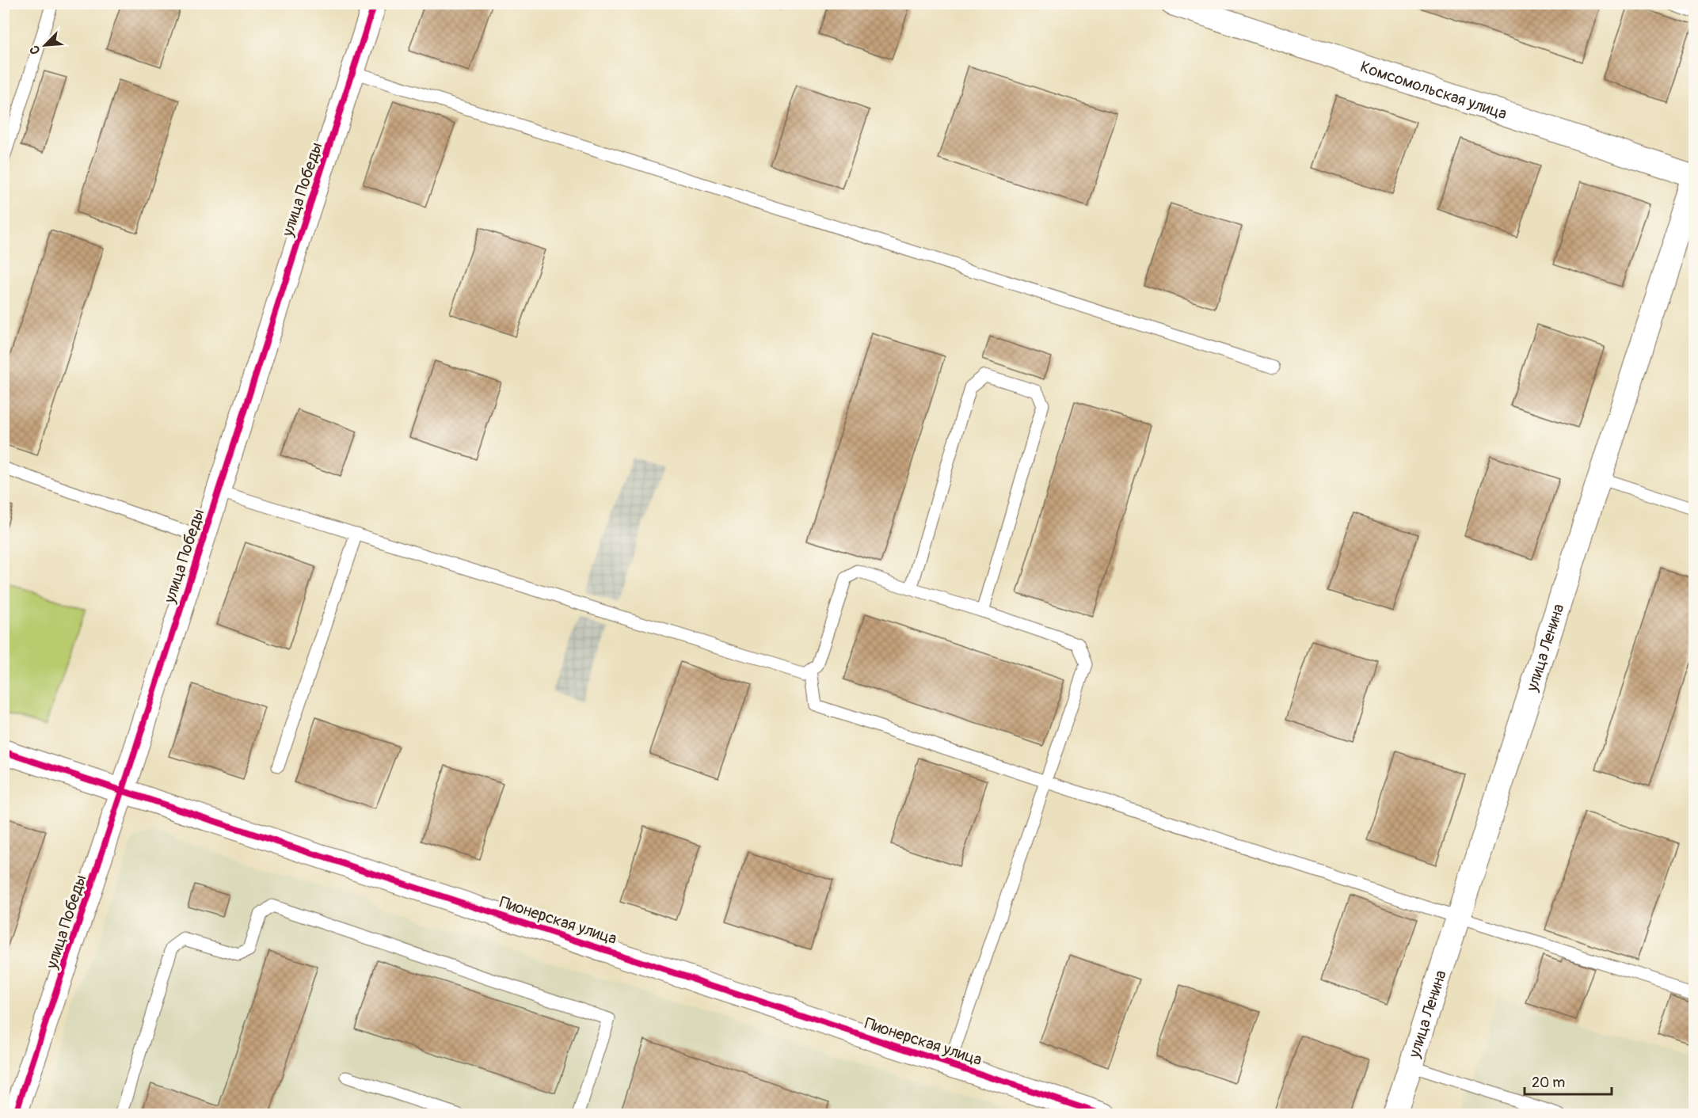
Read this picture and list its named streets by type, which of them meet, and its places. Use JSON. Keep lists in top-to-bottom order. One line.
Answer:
{"streets":{"street":["Комсомольская улица","улица Победы","улица Ленина","Пионерская улица"]},"crossings":[["улица Победы","Пионерская улица"]],"scale_bar":"20 m","north":"bottom left"}
